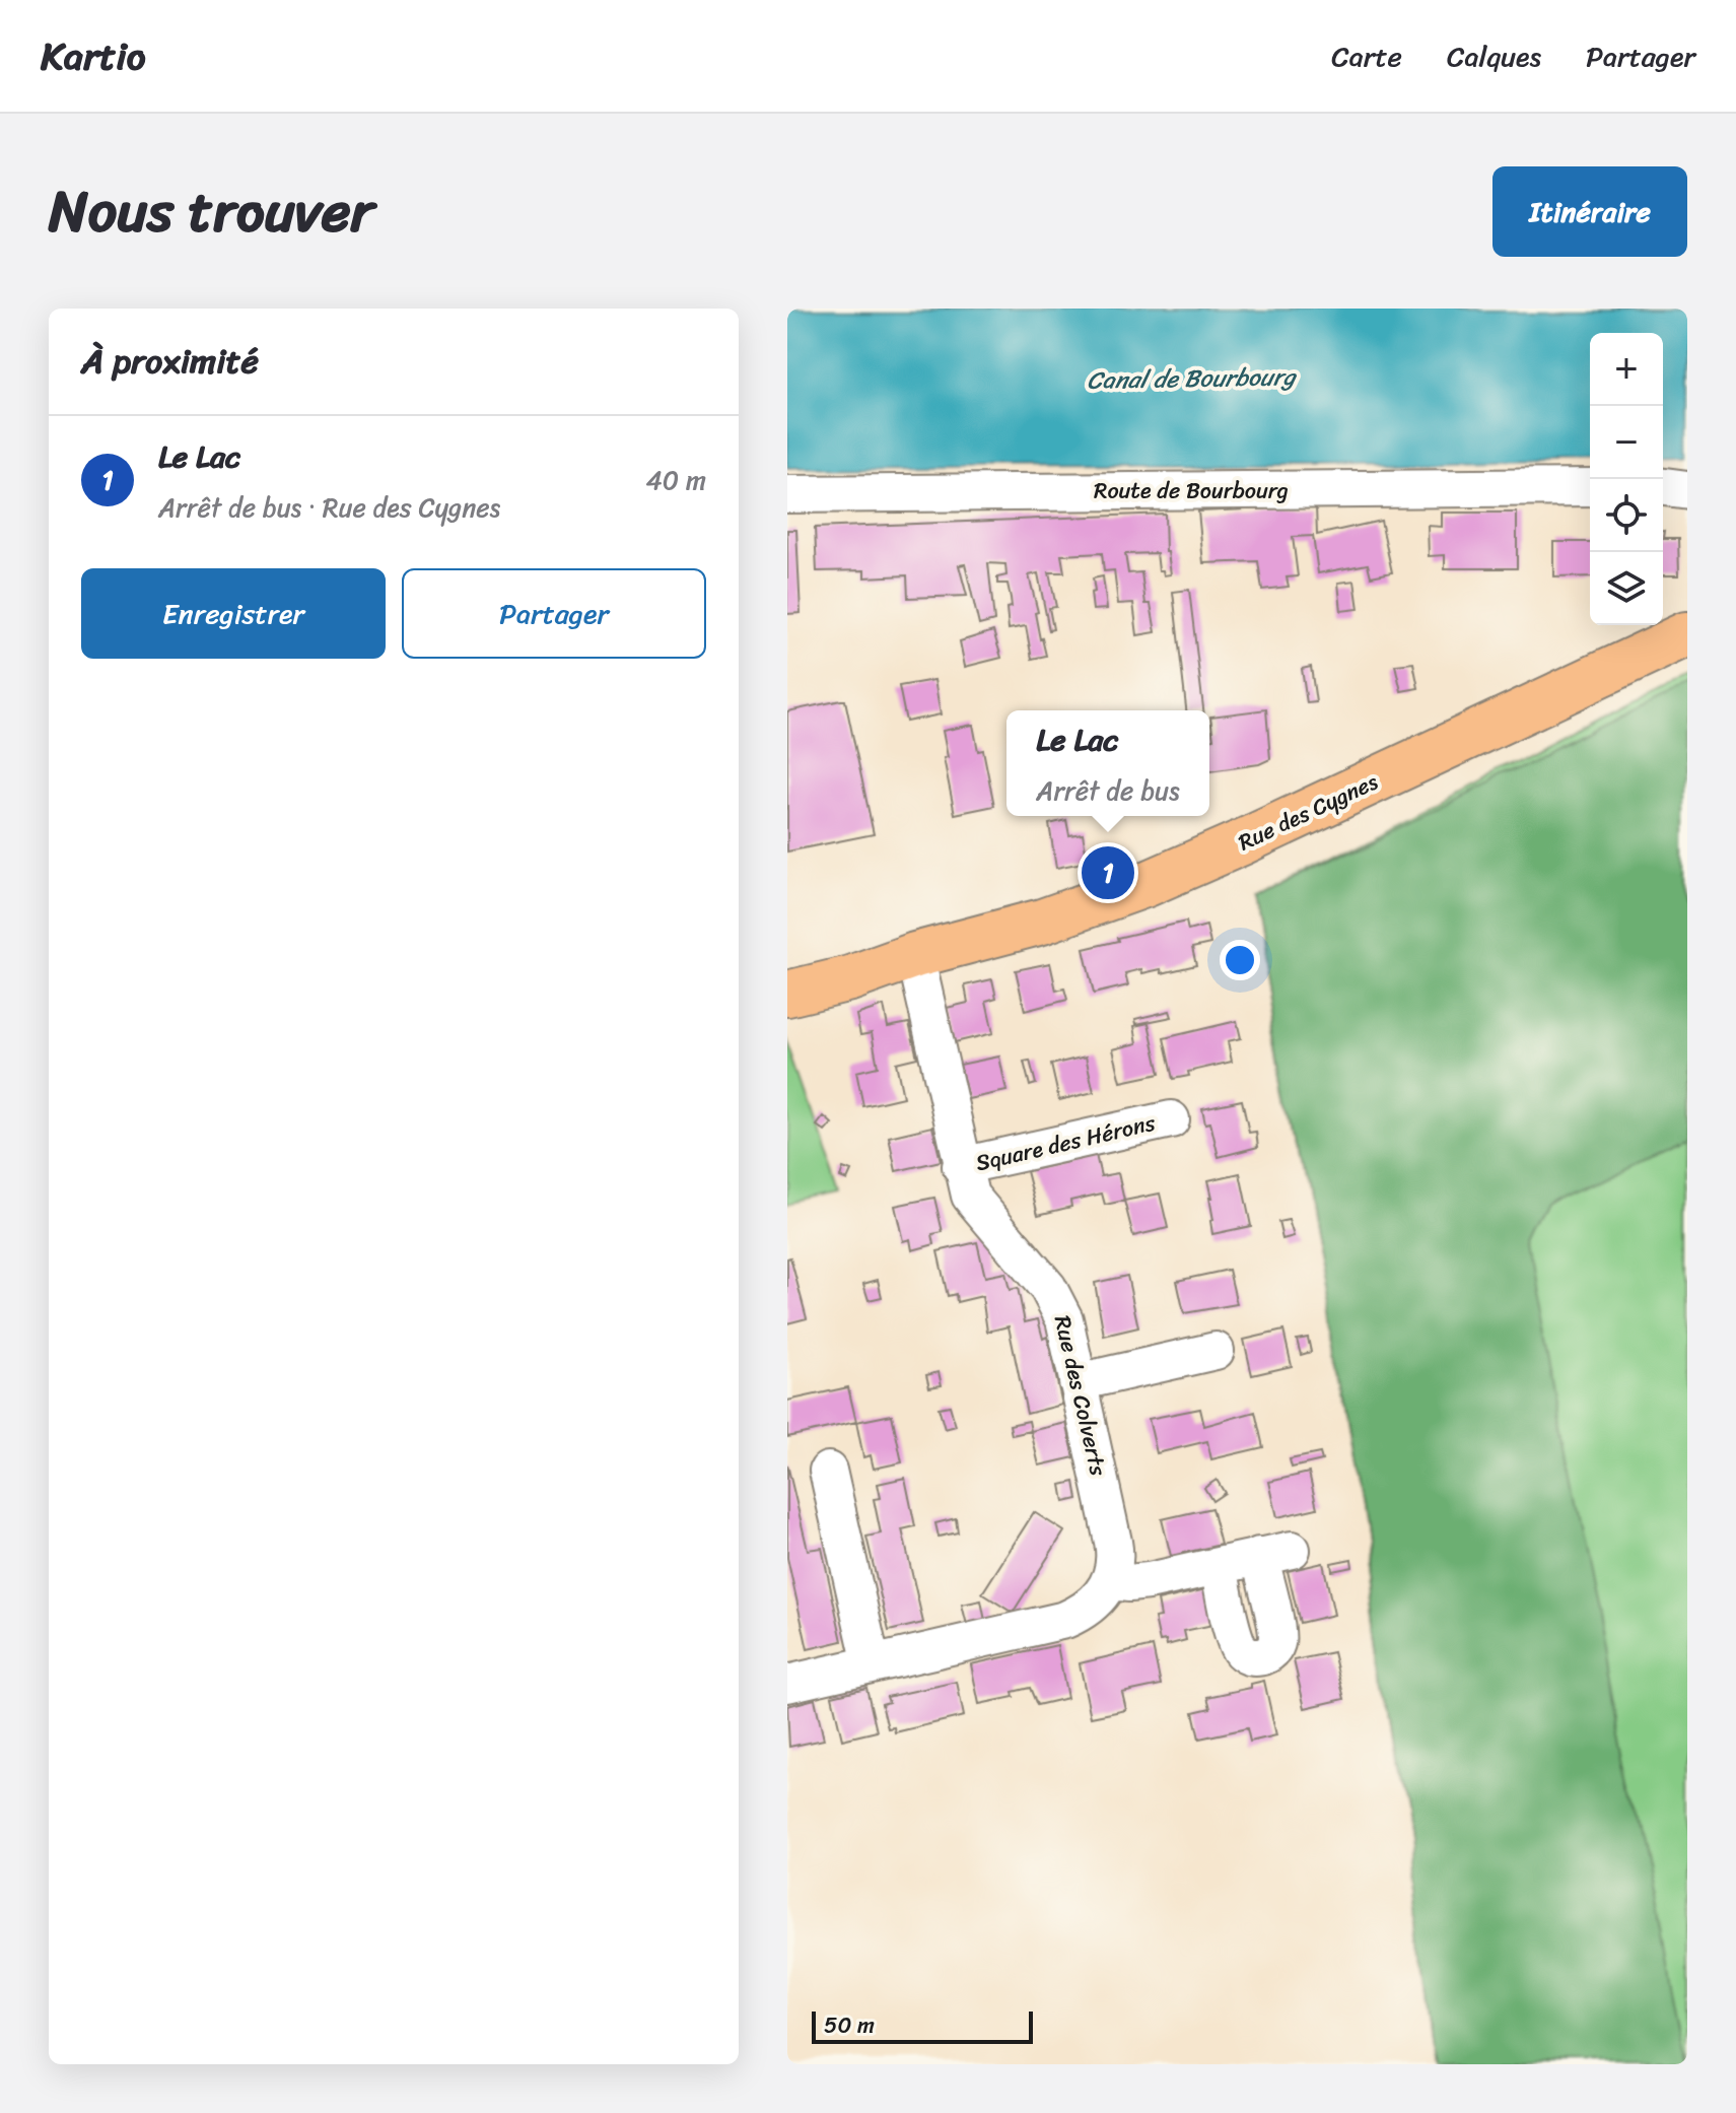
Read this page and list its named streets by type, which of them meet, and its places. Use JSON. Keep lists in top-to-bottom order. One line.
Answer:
{"streets":{"main road":["Rue des Cygnes"],"street":["Route de Bourbourg","Square des Hérons","Rue des Colverts"]},"crossings":[["Rue des Cygnes","Rue des Colverts"],["Square des Hérons","Rue des Colverts"]],"water":["Canal de Bourbourg"],"scale_bar":"50 m","page":{"header":"Kartio","nav":["Carte","Calques","Partager"],"title":"Nous trouver","buttons":["Itinéraire",["Enregistrer","Partager"]],"heading":"À proximité","map_buttons":["+","−"],"list":[{"mark":"1","name":"Le Lac","note":"Arrêt de bus · Rue des Cygnes","value":"40 m"}],"popup":["Le Lac","Arrêt de bus"],"pins":"1","scale":"50 m"}}
